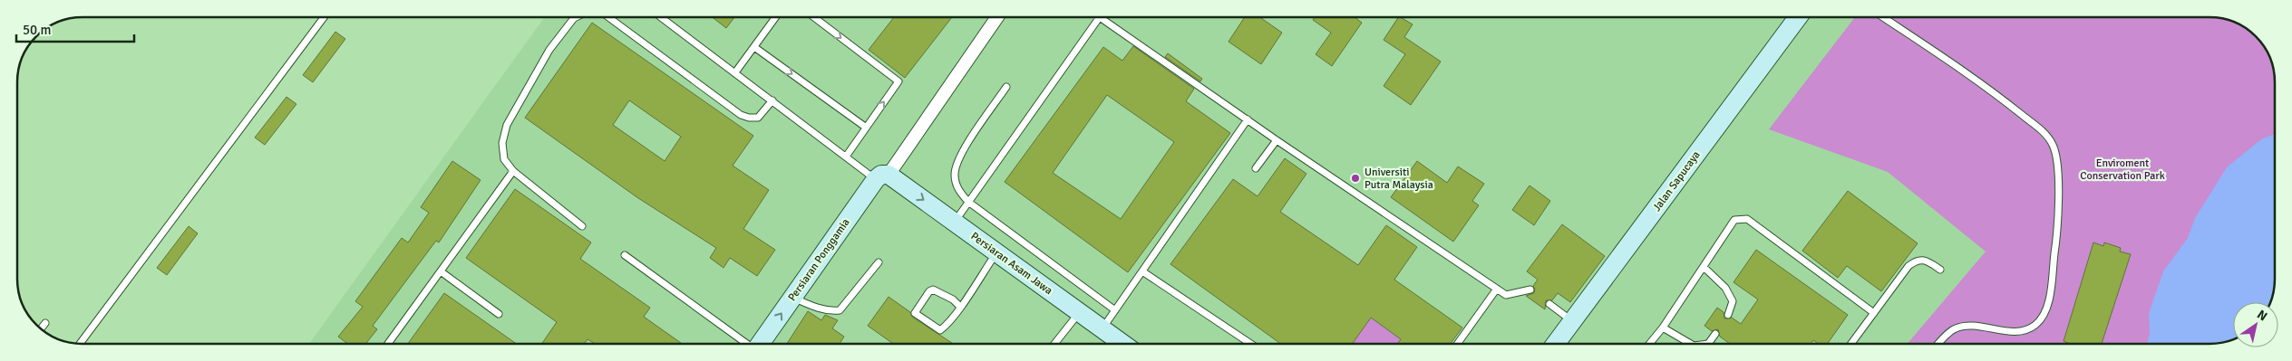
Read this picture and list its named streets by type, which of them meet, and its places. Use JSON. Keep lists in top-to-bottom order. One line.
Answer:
{"streets":{"street":["Jalan Sapucaya","Persiaran Ponggamia","Persiaran Asam Jawa"]},"crossings":[["Persiaran Ponggamia","Persiaran Asam Jawa"]],"parks":["Enviroment Conservation Park"],"places":["Universiti Putra Malaysia"],"scale_bar":"50 m","north":"top right"}
